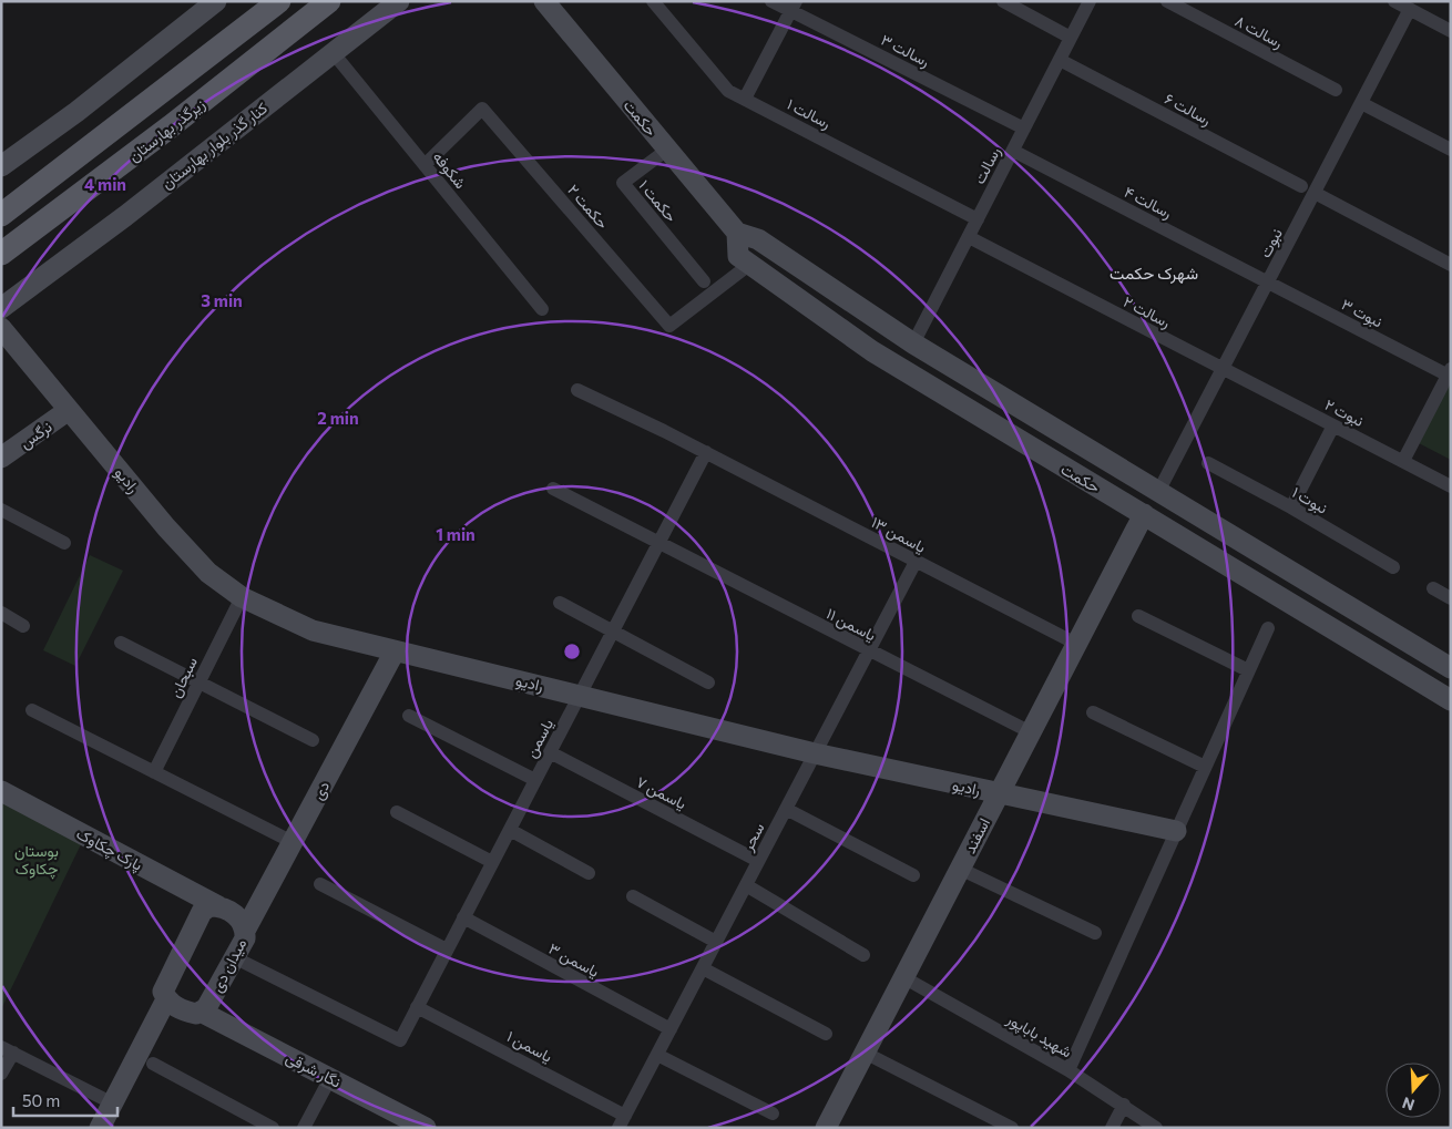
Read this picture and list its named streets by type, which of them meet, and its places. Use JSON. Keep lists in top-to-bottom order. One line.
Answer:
{"streets":{"main road":["زیرگذر بهارستان"],"street":["رسالت ۸","رسالت ۳","رسالت ۶","رسالت ۱","حکمت","کنار گذر بلوار بهارستان","رسالت","شکوفه","حکمت ۱","رسالت ۴","حکمت ۲","نبوت","رسالت ۲","نبوت ۳","نبوت ۲","نرگس","رادیو","نبوت ۱","یاسمن ۱۳","یاسمن ۱۱","سبحان","یاسمن","دی","یاسمن ۷","اسفند","سحر","پارک چکاوک","یاسمن ۳","میدان دی","شهید باباپور","یاسمن ۱","نگار شرقی"]},"crossings":[["رسالت ۳","رسالت"],["رسالت ۶","رسالت"],["رسالت ۱","رسالت"],["حکمت","رسالت"],["حکمت","حکمت ۱"],["حکمت","حکمت ۲"],["حکمت","نبوت"],["حکمت","اسفند"],["کنار گذر بلوار بهارستان","شکوفه"],["رسالت","رسالت ۴"],["رسالت","رسالت ۲"],["شکوفه","حکمت ۲"],["رسالت ۴","نبوت"],["رسالت ۴","نبوت ۳"],["نبوت","رسالت ۲"],["نبوت","نبوت ۳"],["نبوت","نبوت ۲"],["رسالت ۲","نبوت ۲"],["نرگس","رادیو"],["رادیو","سبحان"],["رادیو","یاسمن"],["رادیو","دی"],["رادیو","اسفند"],["رادیو","سحر"],["یاسمن ۱۳","یاسمن"],["یاسمن ۱۳","اسفند"],["یاسمن ۱۳","سحر"],["یاسمن ۱۱","یاسمن"],["یاسمن ۱۱","اسفند"],["یاسمن ۱۱","سحر"],["یاسمن","یاسمن ۷"],["یاسمن","یاسمن ۳"],["یاسمن","میدان دی"],["یاسمن","یاسمن ۱"],["دی","میدان دی"],["یاسمن ۷","سحر"],["اسفند","شهید باباپور"],["سحر","یاسمن ۳"],["سحر","یاسمن ۱"],["پارک چکاوک","میدان دی"],["میدان دی","نگار شرقی"]],"districts":["شهرک حکمت"],"parks":["بوستان چکاوک"],"scale_bar":"50 m","north":"bottom","rings":["4 min","3 min","2 min","1 min"]}
